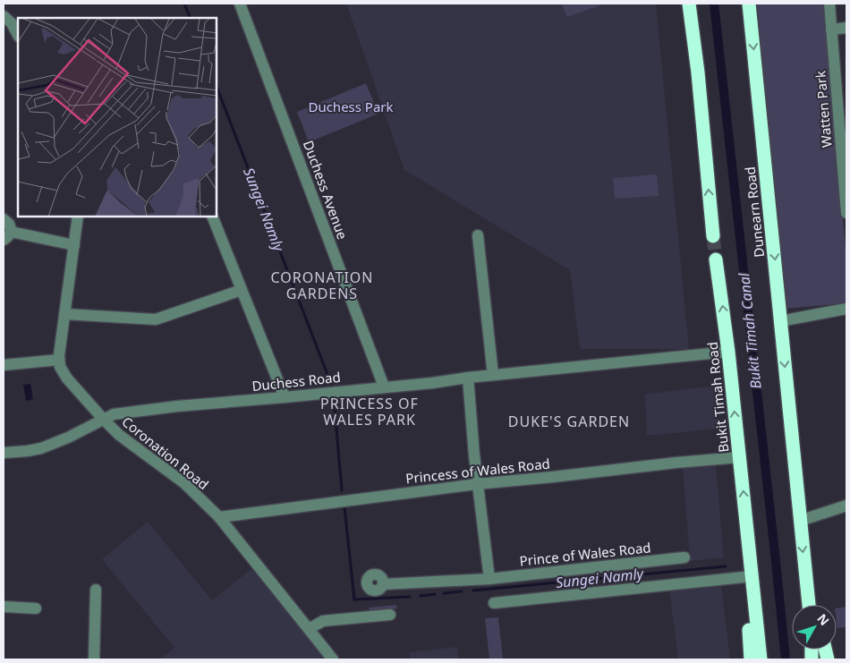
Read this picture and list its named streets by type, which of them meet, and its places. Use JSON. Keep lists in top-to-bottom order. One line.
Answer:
{"streets":{"highway":["Dunearn Road","Bukit Timah Road"],"street":["Watten Park","Duchess Avenue","Duchess Road","Coronation Road","Princess of Wales Road","Prince of Wales Road"]},"crossings":[["Duchess Avenue","Duchess Road"],["Duchess Road","Bukit Timah Road"],["Duchess Road","Coronation Road"],["Bukit Timah Road","Princess of Wales Road"],["Coronation Road","Princess of Wales Road"]],"one_way":["Bukit Timah Road"],"districts":["CORONATION GARDENS","PRINCESS OF WALES PARK","DUKE'S GARDEN"],"water":["Sungei Namly","Bukit Timah Canal"],"parks":["Duchess Park"],"north":"top right"}
